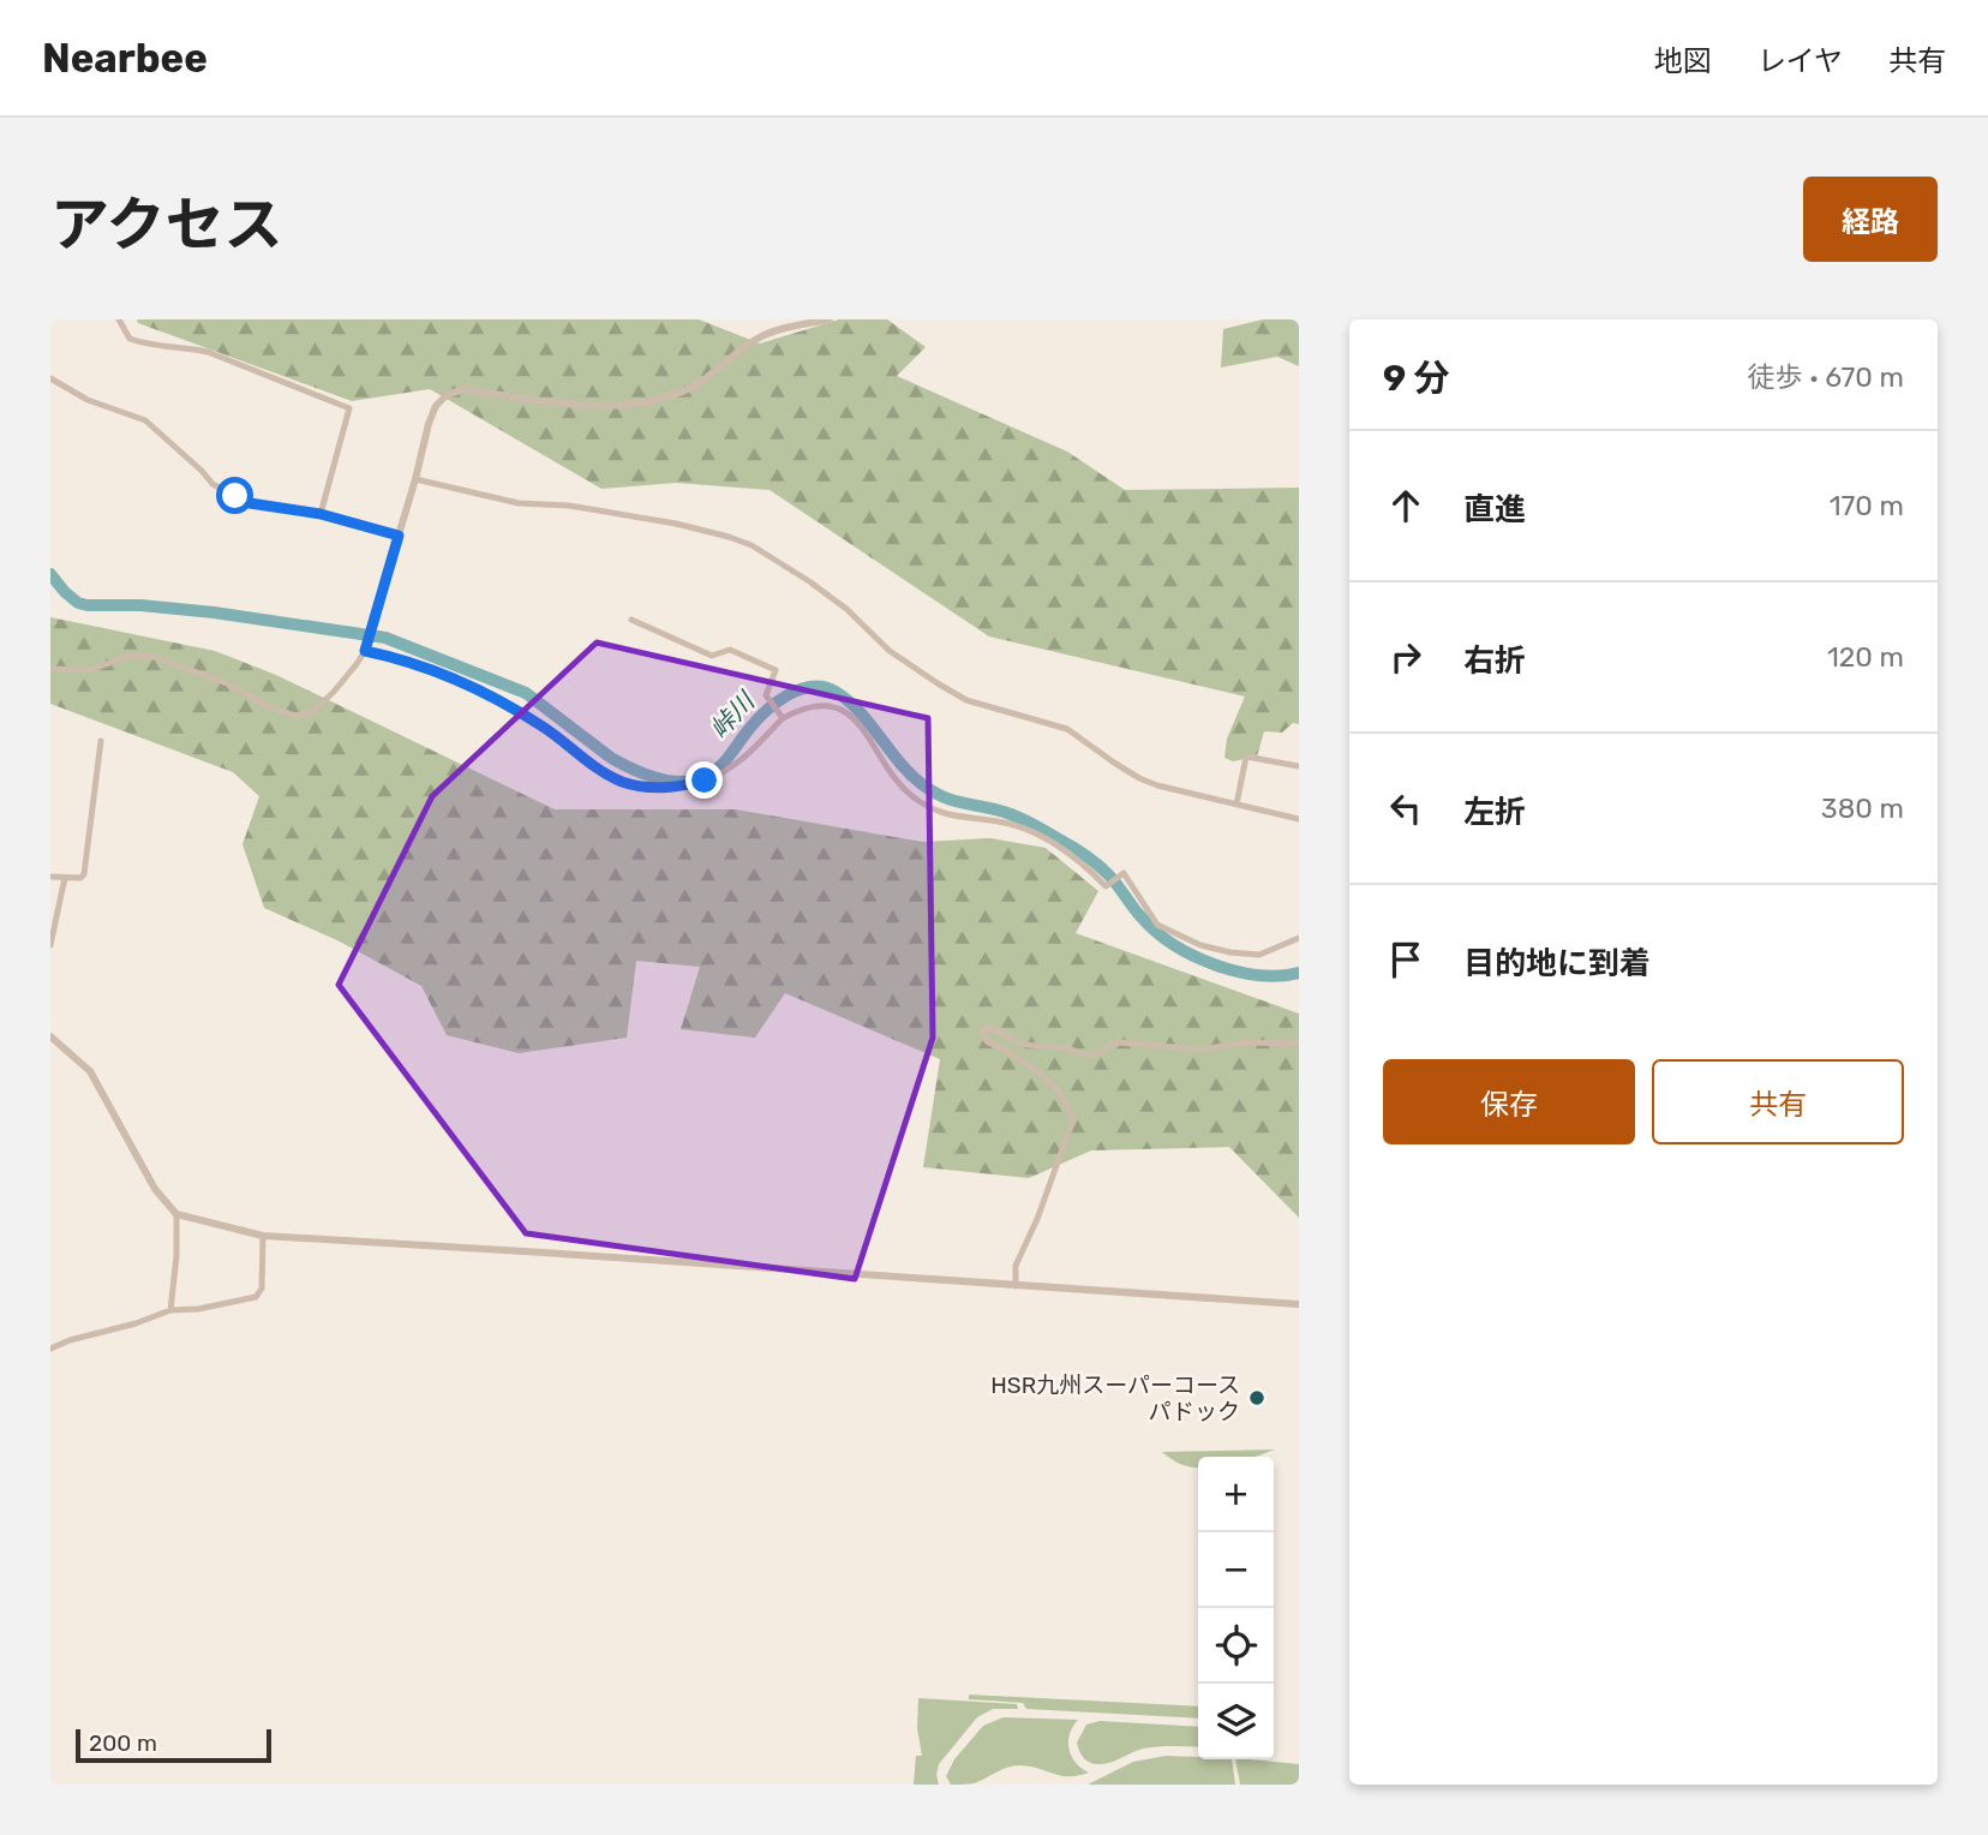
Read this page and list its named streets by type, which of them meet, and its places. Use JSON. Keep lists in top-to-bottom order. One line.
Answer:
{"water":["峠川"],"places":["HSR九州スーパーコース パドック"],"scale_bar":"200 m","page":{"header":"Nearbee","nav":["地図","レイヤ","共有"],"title":"アクセス","buttons":["経路",["保存","共有"]],"heading":["9 分","徒歩 · 670 m"],"list":[["直進","170 m"],["右折","120 m"],["左折","380 m"],"目的地に到着"],"map_buttons":["+","−"],"scale":"200 m"}}
